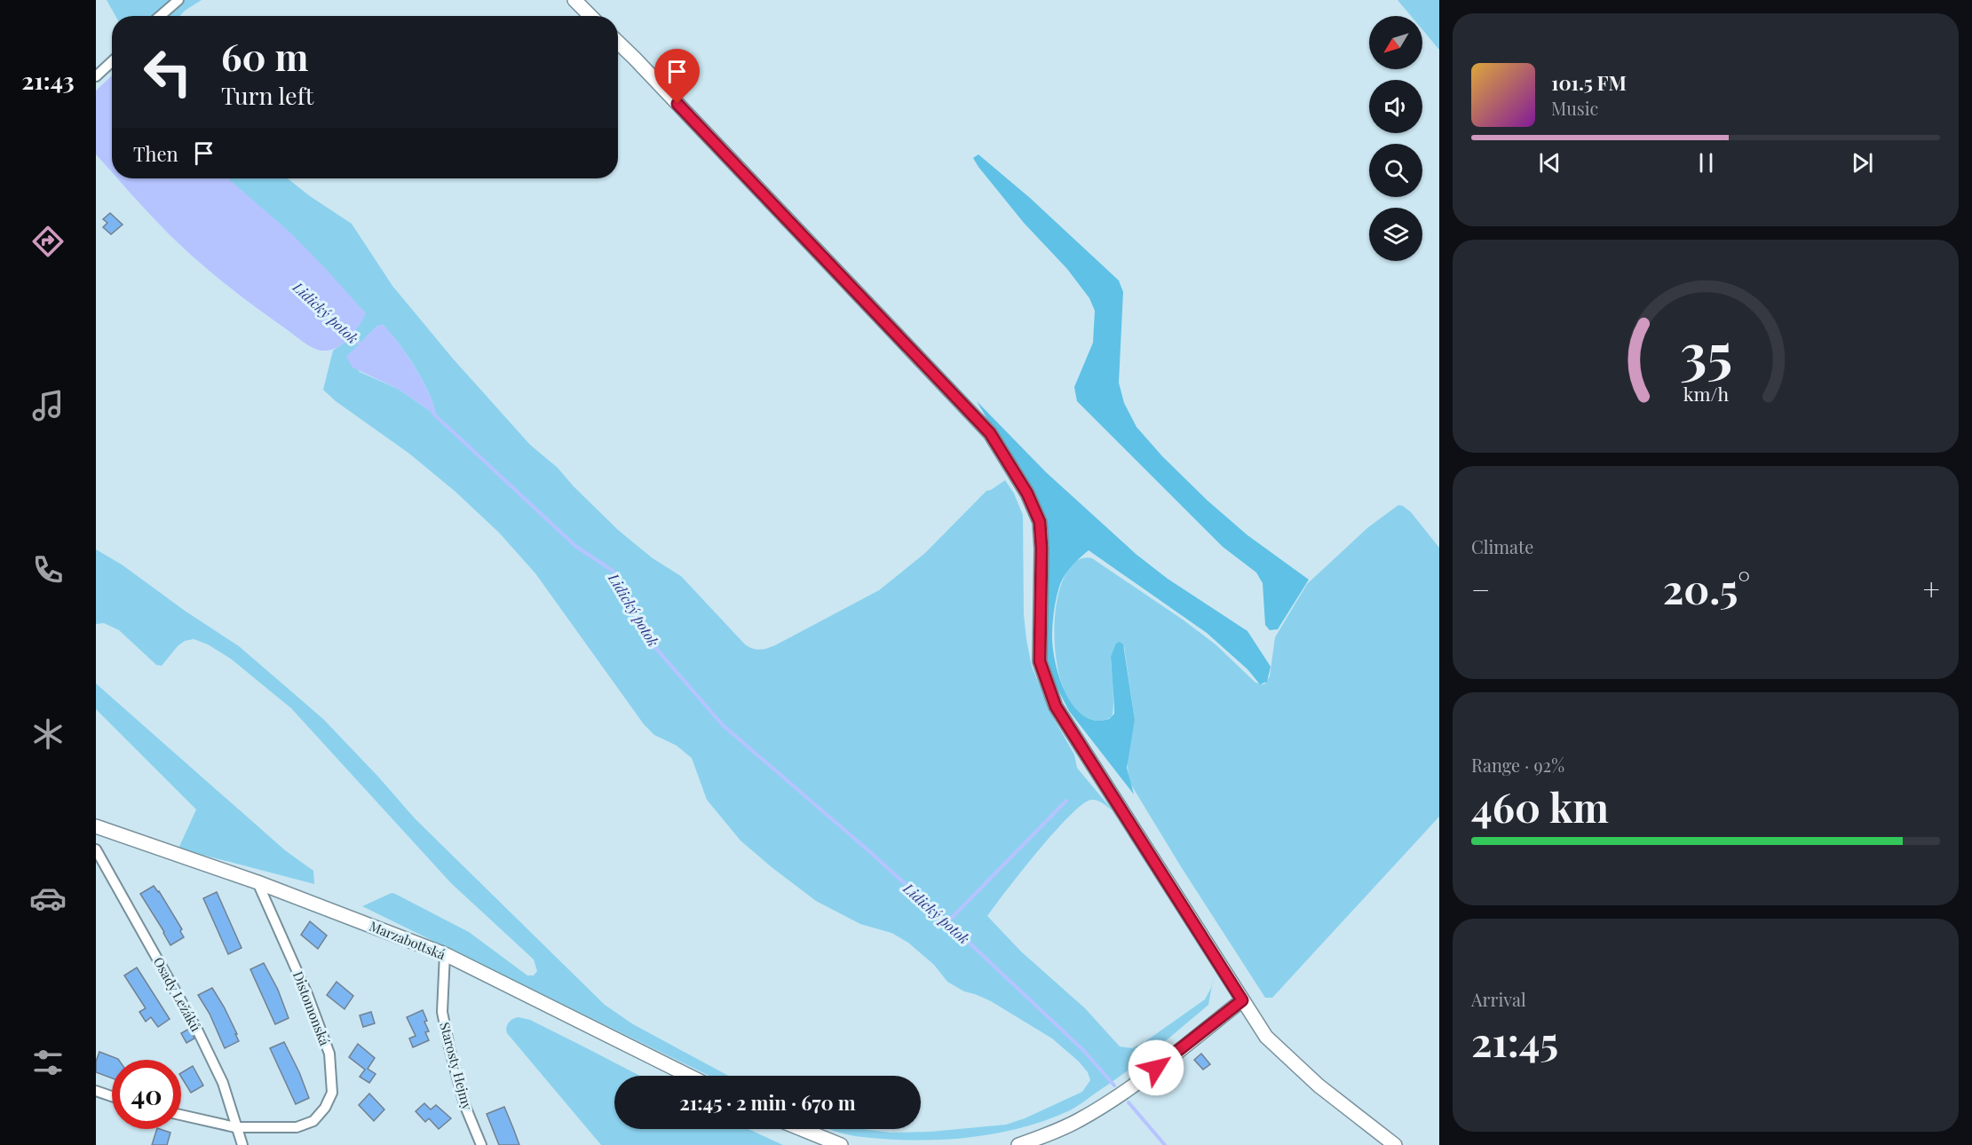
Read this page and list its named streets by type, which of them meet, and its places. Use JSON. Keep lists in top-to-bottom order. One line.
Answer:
{"streets":{"street":["Marzabottská","Osady Ležáků","Distomonská","Starosty Hejmy"]},"crossings":[["Marzabottská","Distomonská"],["Marzabottská","Starosty Hejmy"],["Osady Ležáků","Distomonská"]],"water":["Lidický potok"],"north":"bottom left","page":{"tabs":"21:43","turn":["60 m","Turn left"],"song":["101.5 FM","Music"],"then":"Then","tile":["Climate",["Range · 92%","460 km"],["Arrival","21:45"]],"heat":["−","20.5°","+"],"limit":"40","trip":"21:45 · 2 min · 670 m","gauge":["35","km/h"]}}
